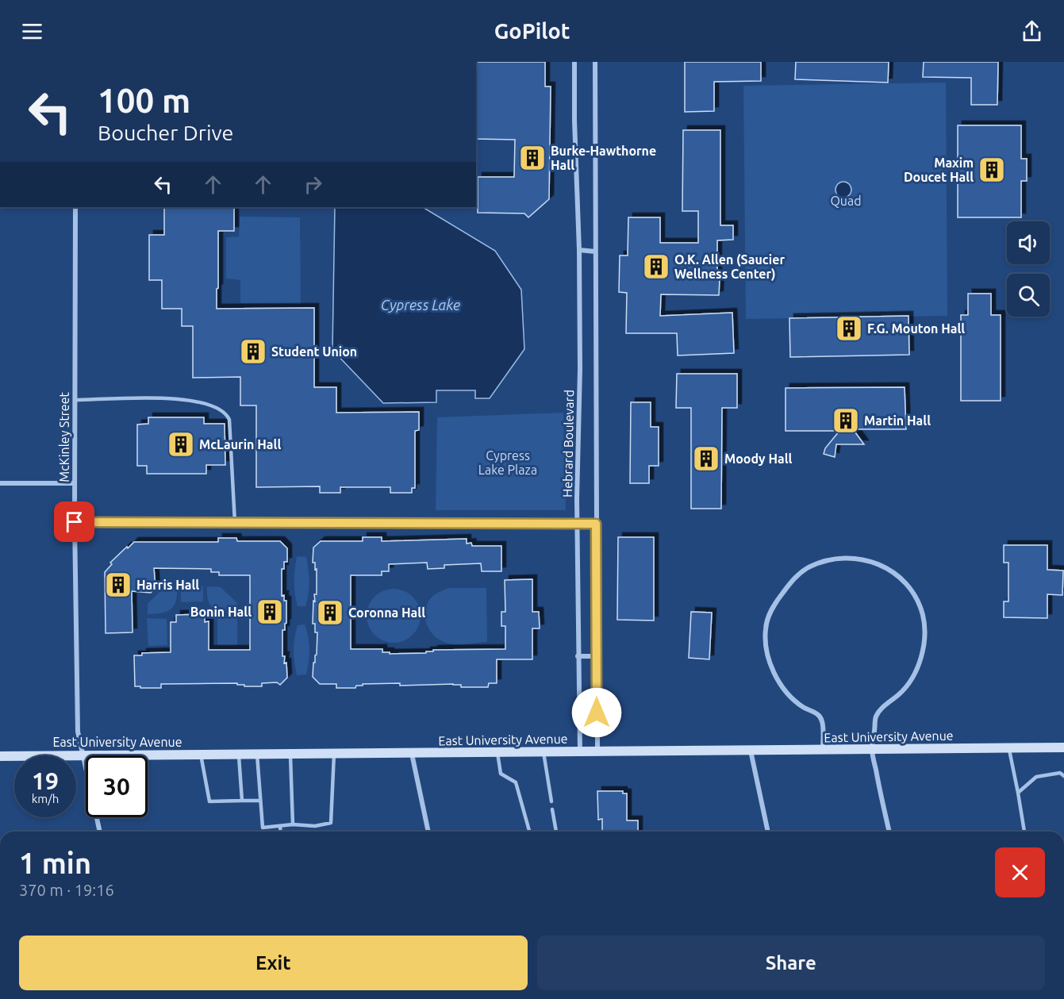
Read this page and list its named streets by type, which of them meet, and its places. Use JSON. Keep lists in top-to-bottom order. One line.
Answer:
{"streets":{"main road":["East University Avenue"],"street":["McKinley Street","Hebrard Boulevard"]},"crossings":[["McKinley Street","East University Avenue"],["Hebrard Boulevard","East University Avenue"]],"water":["Cypress Lake"],"parks":["Quad","Cypress Lake Plaza"],"places":{"building":["Burke-Hawthorne Hall","Maxim Doucet Hall","O.K. Allen (Saucier Wellness Center)","F.G. Mouton Hall","Student Union","Martin Hall","McLaurin Hall","Moody Hall","Harris Hall","Bonin Hall","Coronna Hall"]},"page":{"header":"GoPilot","turn":["100 m","Boucher Drive"],"speed":"19 km/h","limit":"30","heading":["1 min","370 m · 19:16"],"buttons":["Exit","Share"]}}
